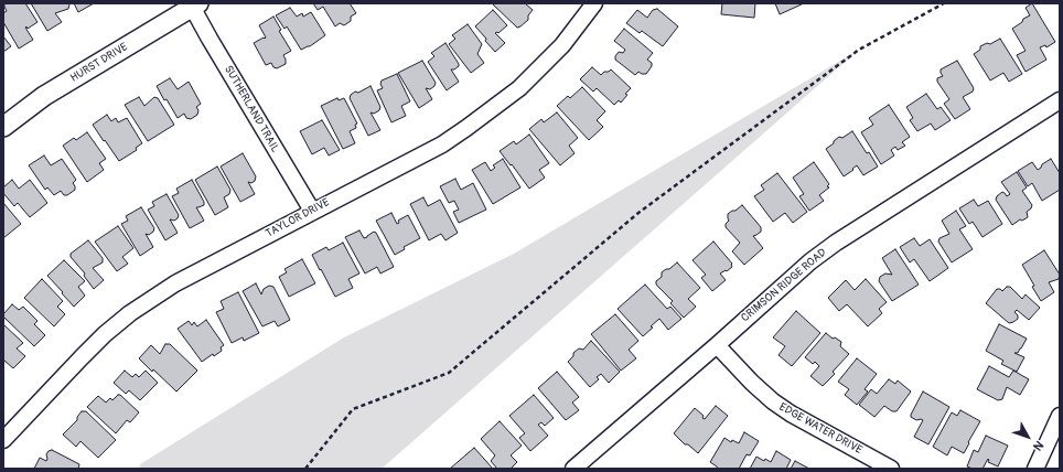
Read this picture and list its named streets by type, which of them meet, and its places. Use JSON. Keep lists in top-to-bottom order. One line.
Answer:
{"streets":{"street":["HURST DRIVE","SUTHERLAND TRAIL","TAYLOR DRIVE","CRIMSON RIDGE ROAD","EDGE WATER DRIVE"]},"crossings":[["HURST DRIVE","SUTHERLAND TRAIL"],["SUTHERLAND TRAIL","TAYLOR DRIVE"],["CRIMSON RIDGE ROAD","EDGE WATER DRIVE"]],"north":"bottom right"}
